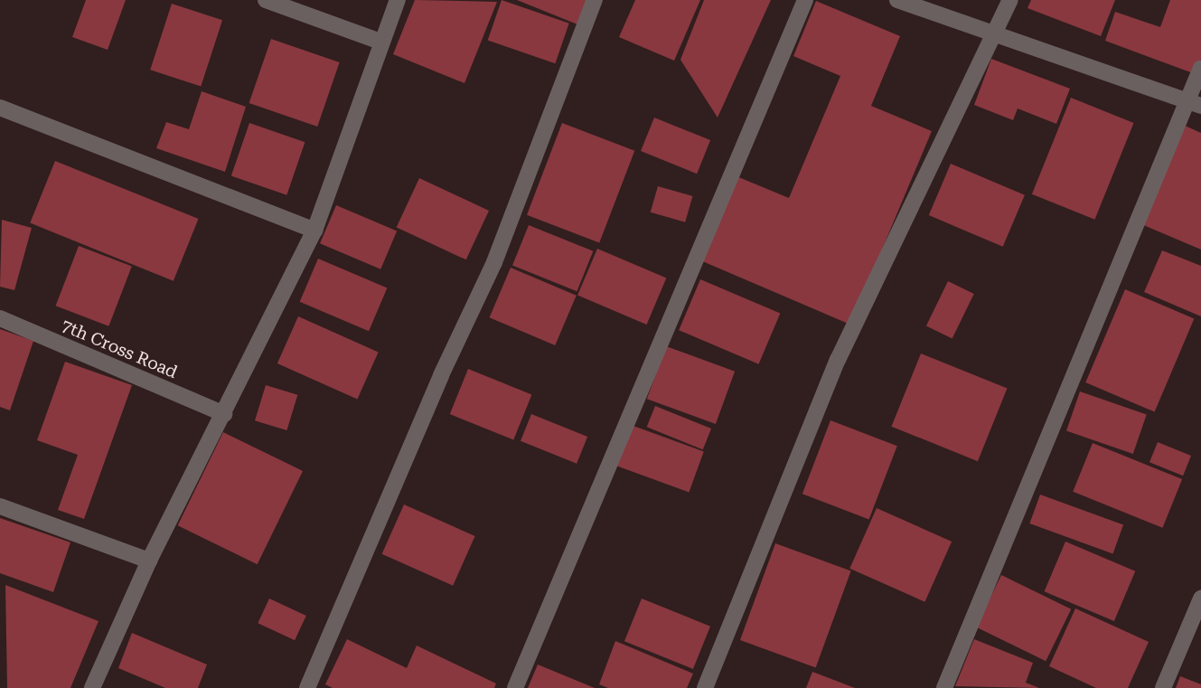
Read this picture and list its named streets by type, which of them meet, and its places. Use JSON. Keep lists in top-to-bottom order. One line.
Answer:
{"streets":{"street":["7th Cross Road"]}}
